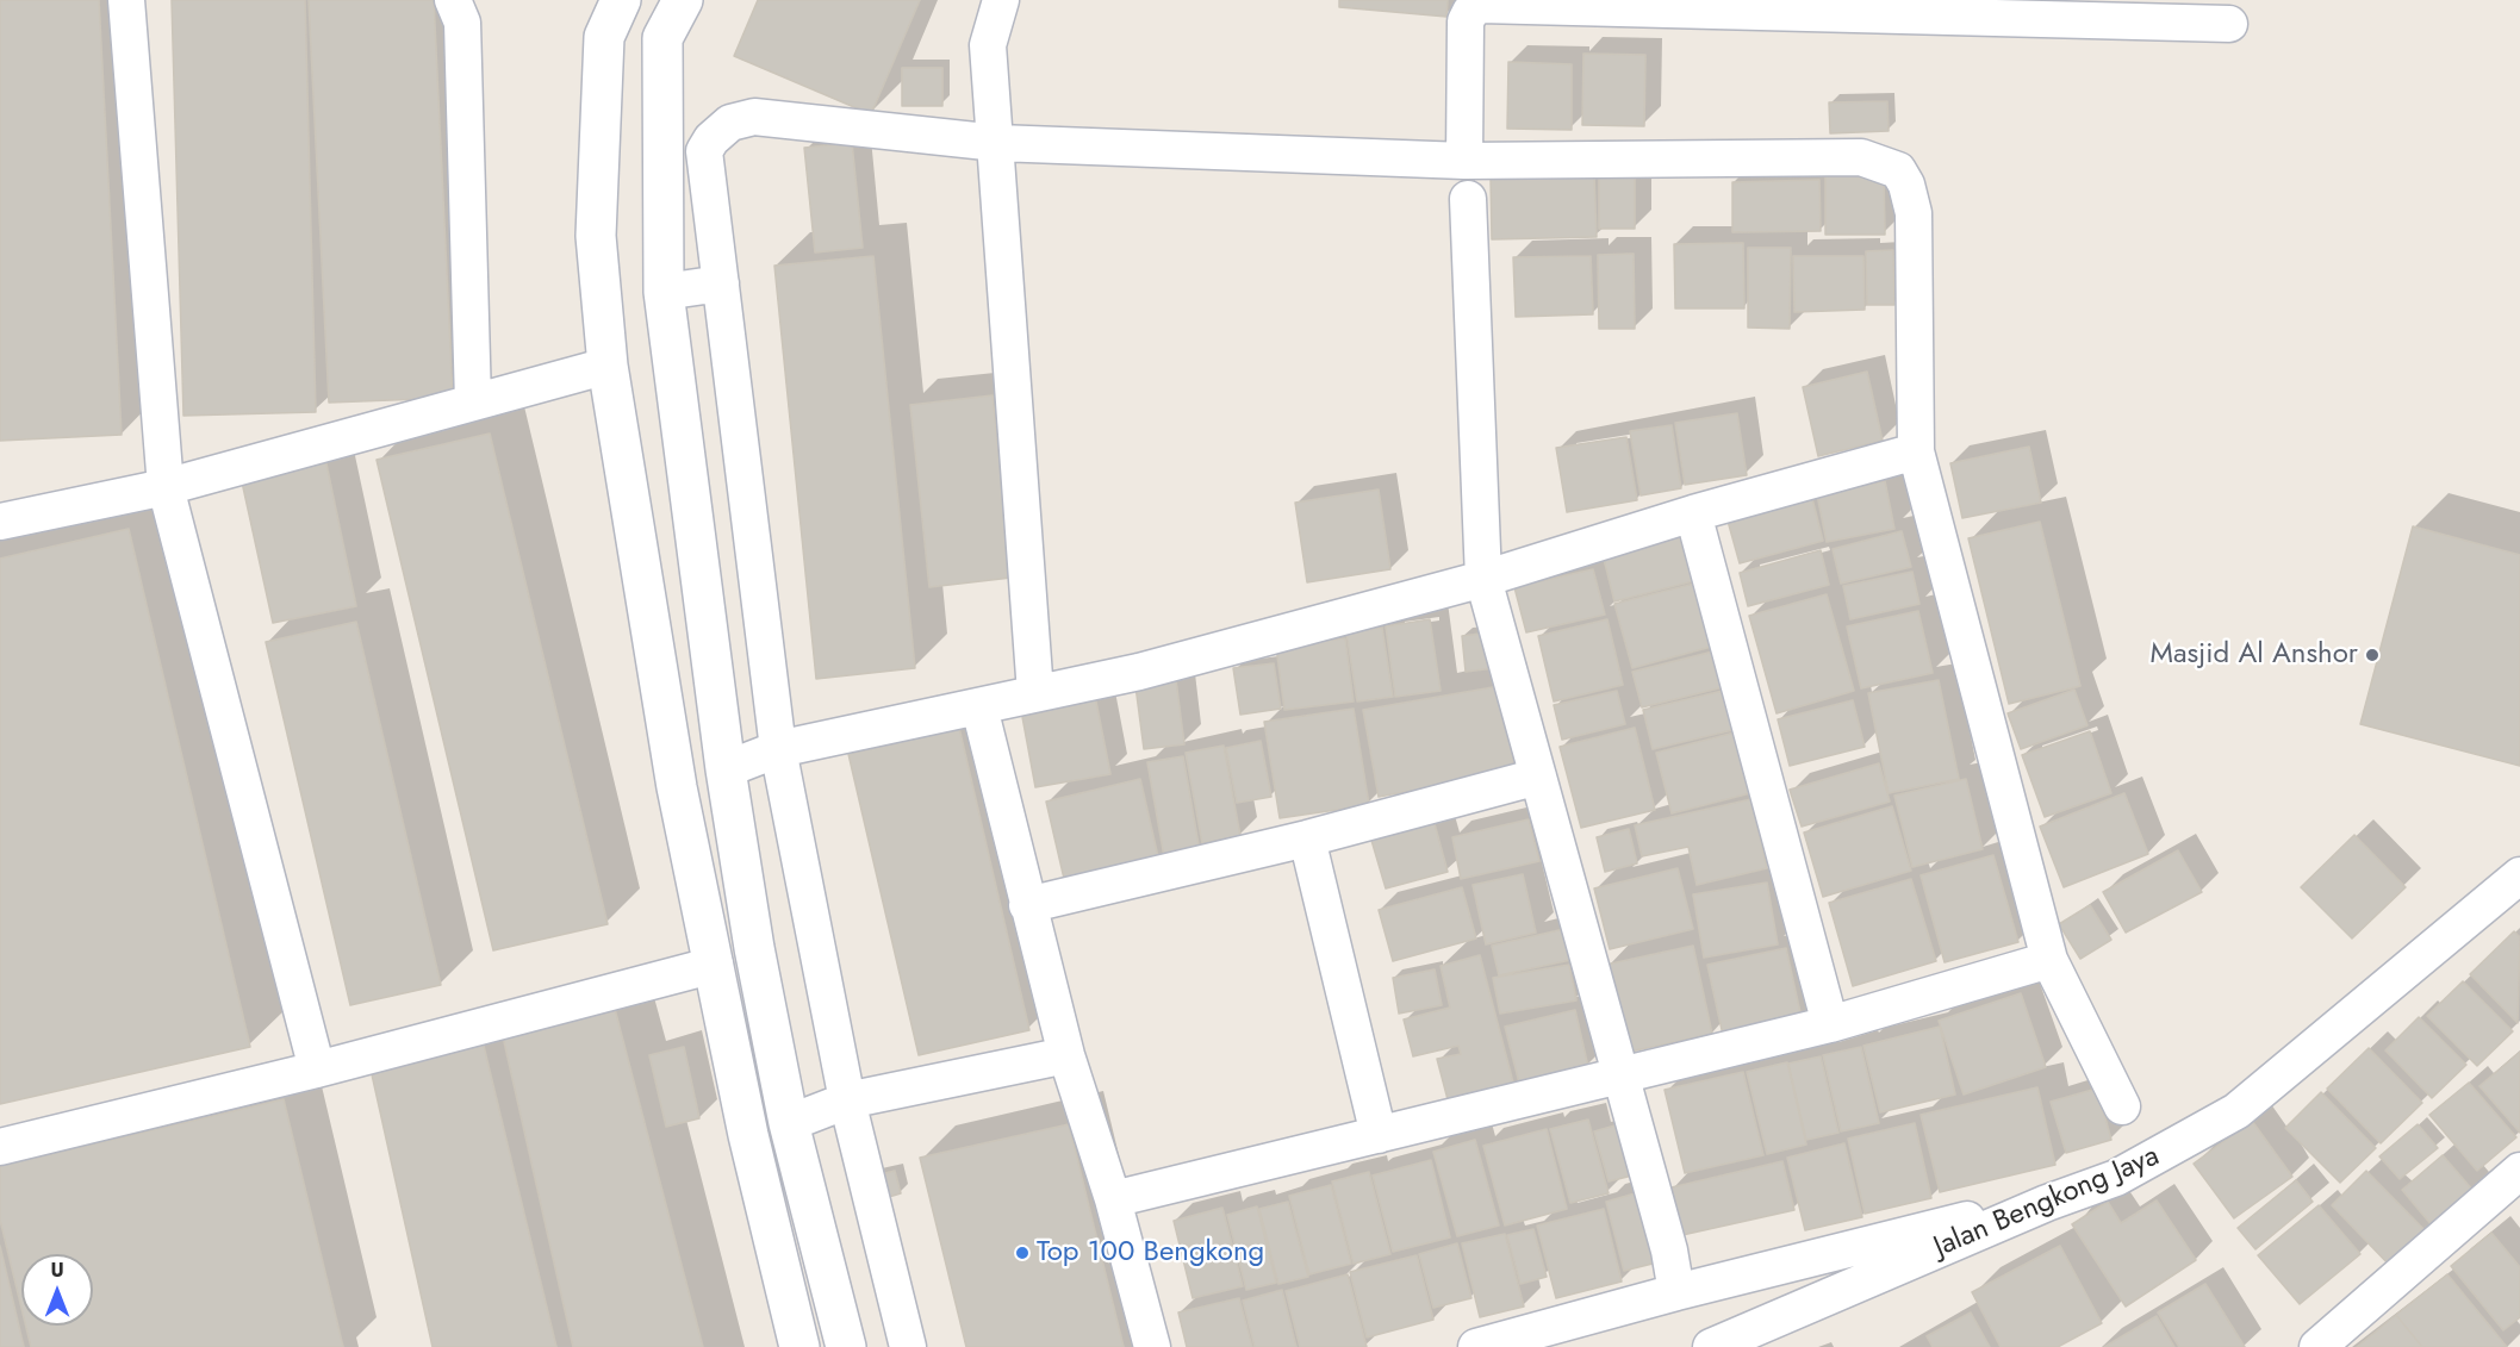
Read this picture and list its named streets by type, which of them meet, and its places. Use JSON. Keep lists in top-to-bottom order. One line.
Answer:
{"streets":{"street":["Jalan Bengkong Jaya"]},"places":["Masjid Al Anshor","Top 100 Bengkong"],"north":"top"}
